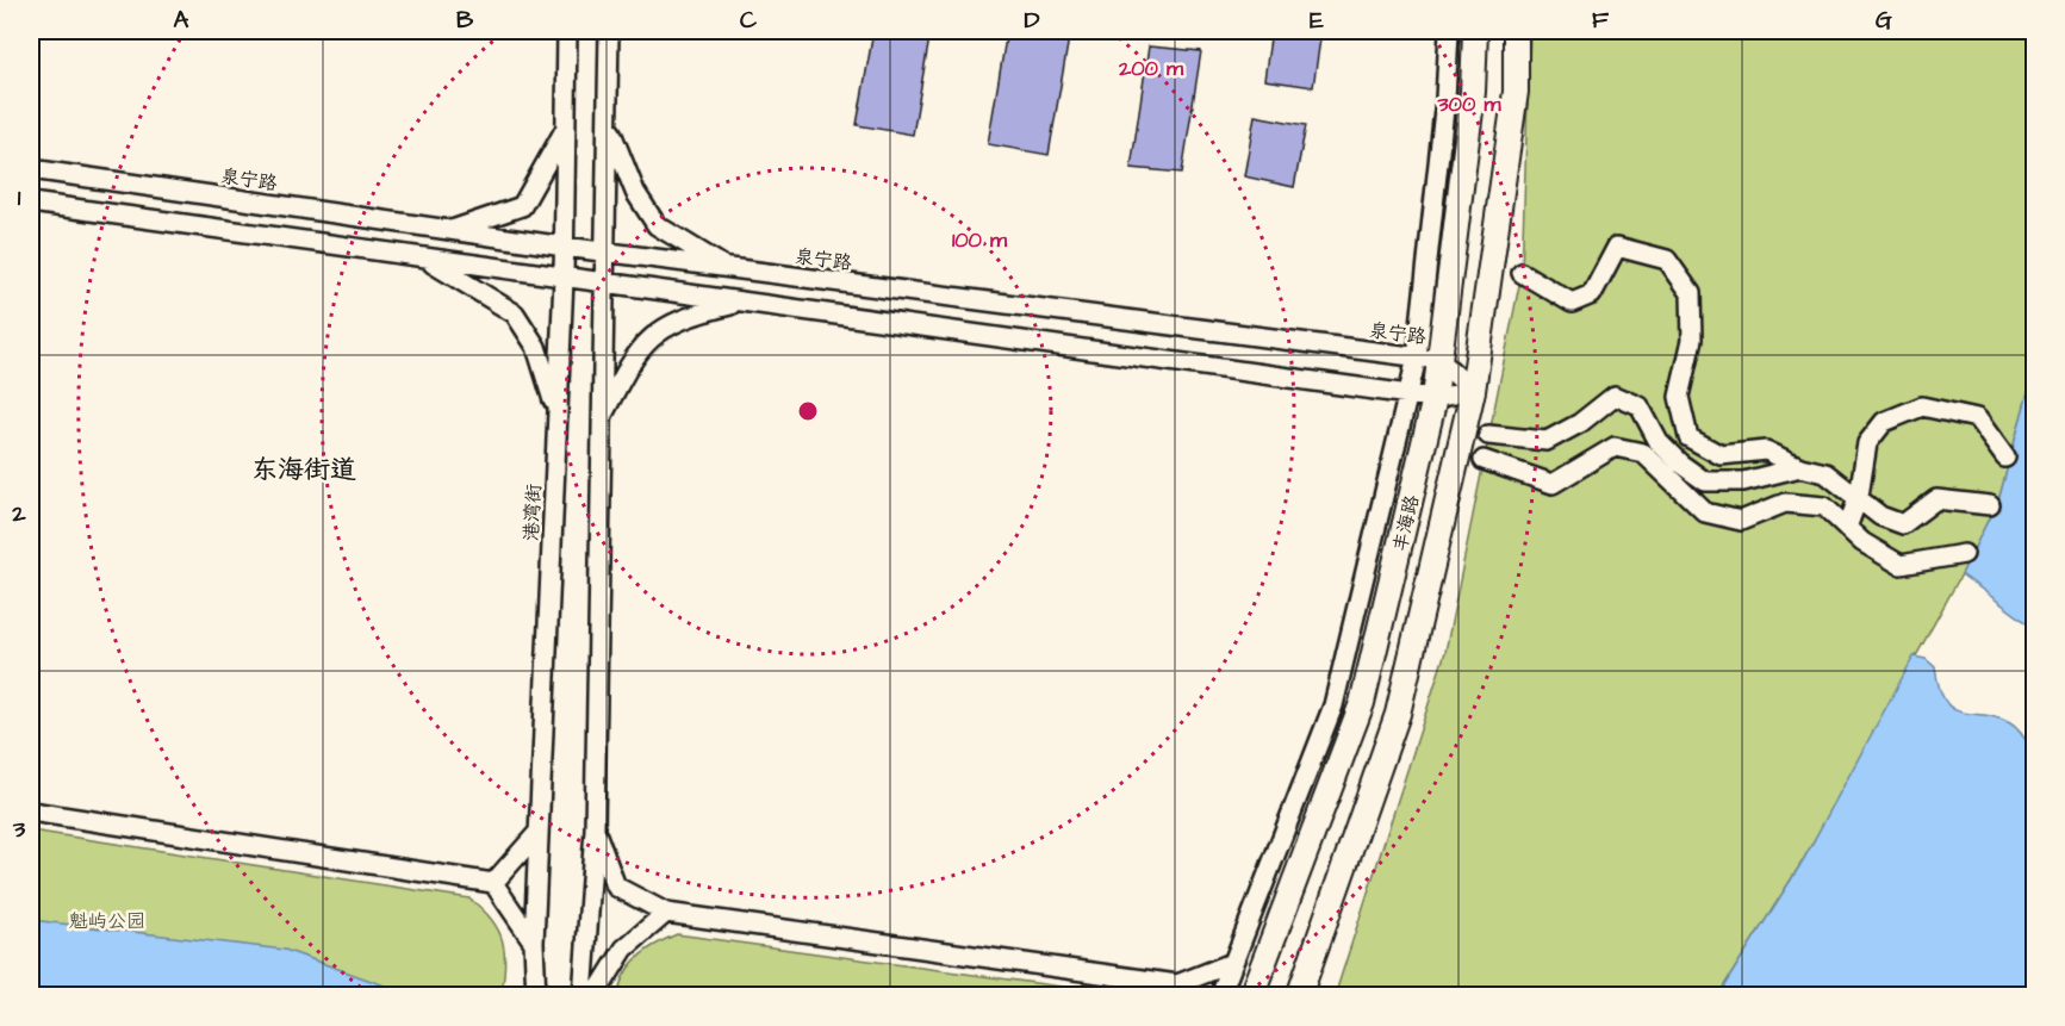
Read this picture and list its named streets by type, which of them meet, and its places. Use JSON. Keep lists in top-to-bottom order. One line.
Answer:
{"streets":{"main road":["丰海路"],"street":["泉宁路","港湾街"]},"crossings":[["泉宁路","港湾街"],["泉宁路","丰海路"]],"districts":["东海街道"],"parks":["魁屿公园"],"grid":{"columns":["A","B","C","D","E","F","G"],"rows":["1","2","3"]},"rings":["200 m","300 m","100 m"]}
